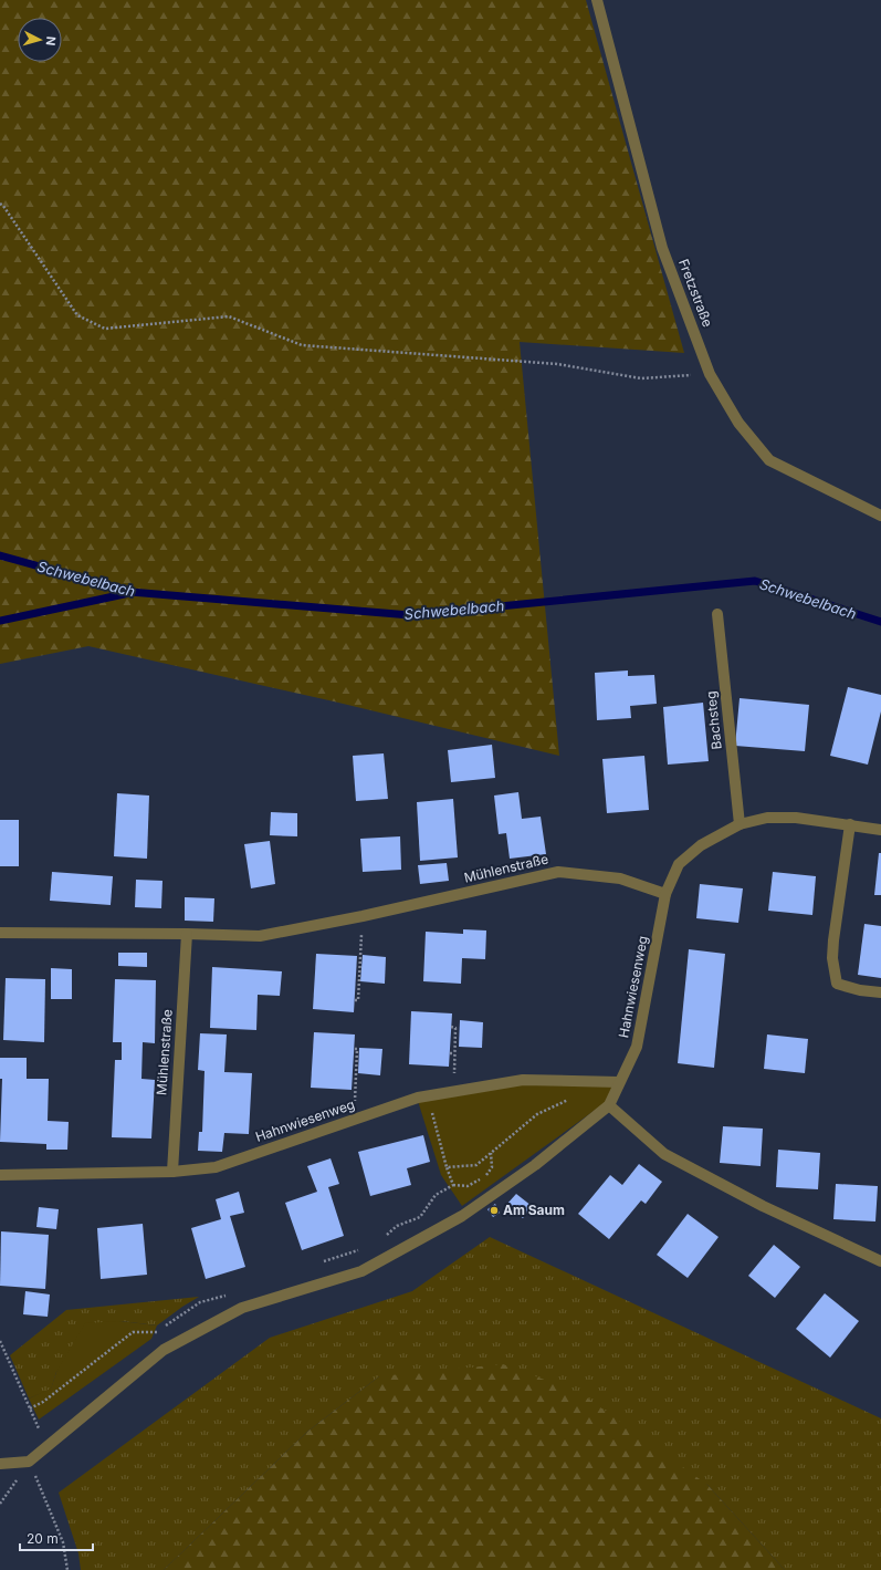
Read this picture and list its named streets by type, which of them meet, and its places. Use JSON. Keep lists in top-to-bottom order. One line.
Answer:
{"streets":{"street":["Fretzstraße","Bachsteg","Mühlenstraße","Hahnwiesenweg"]},"crossings":[["Mühlenstraße","Hahnwiesenweg"]],"water":["Schwebelbach"],"places":["Am Saum"],"scale_bar":"20 m","north":"right"}
